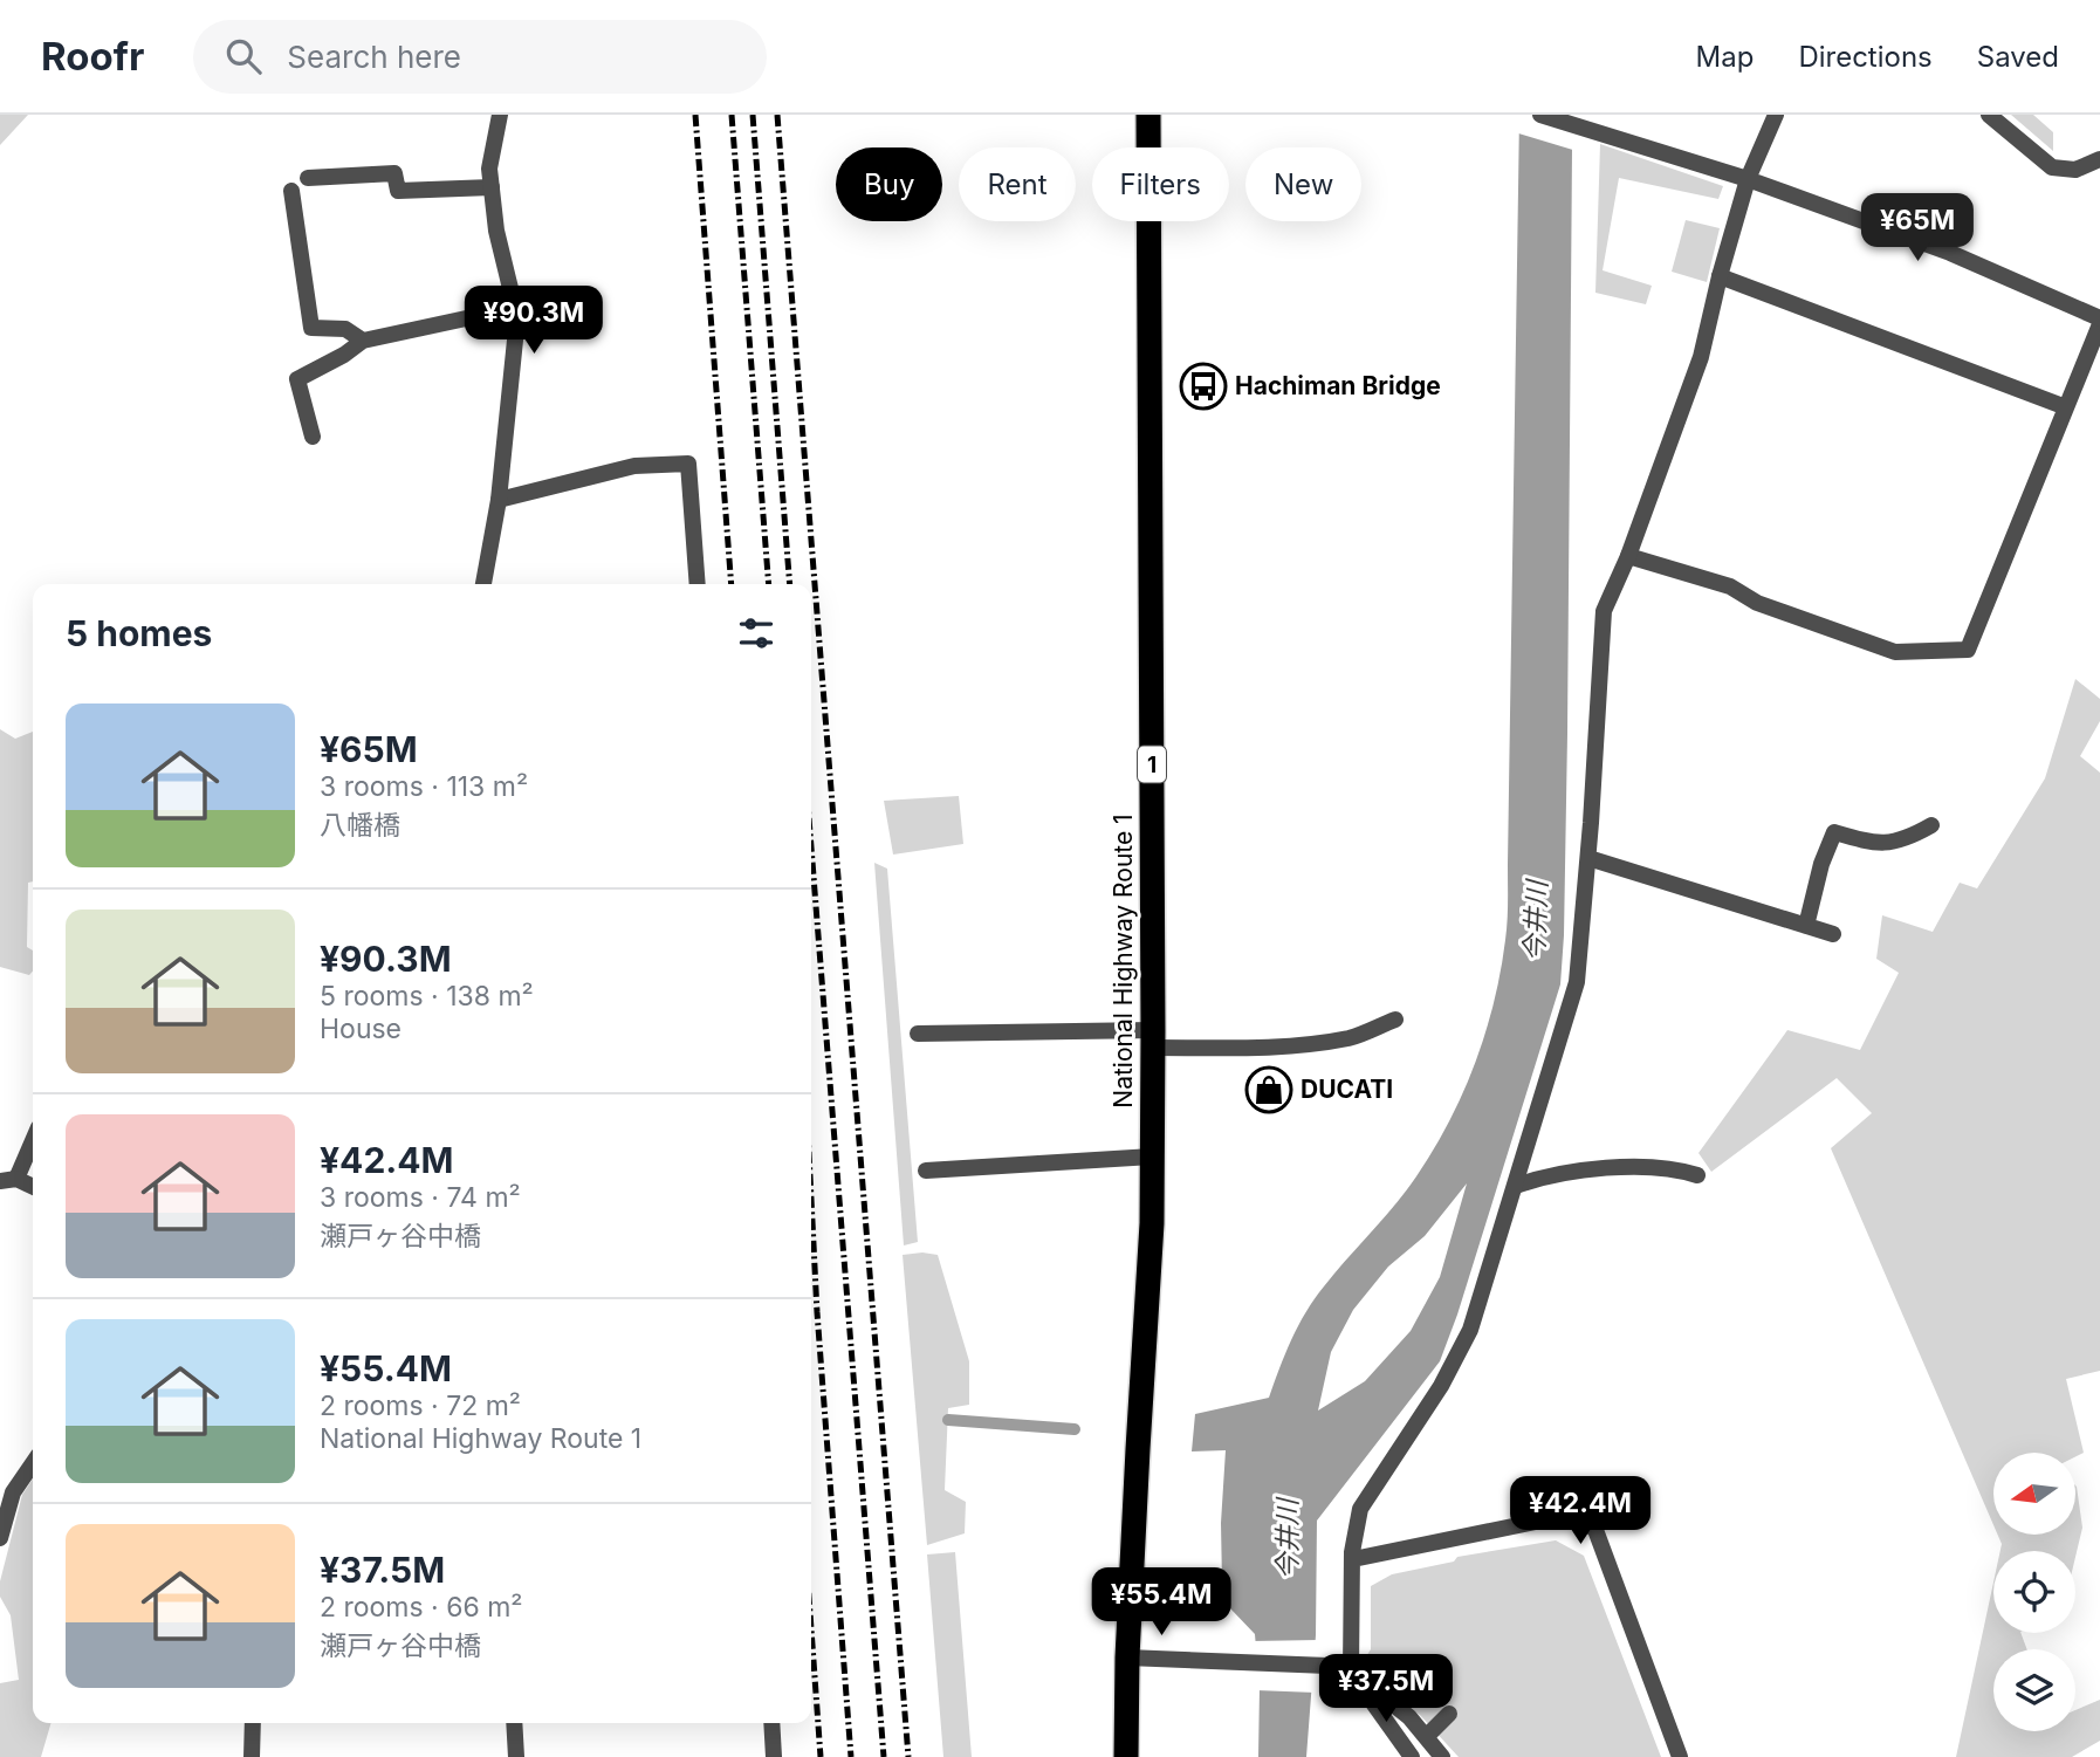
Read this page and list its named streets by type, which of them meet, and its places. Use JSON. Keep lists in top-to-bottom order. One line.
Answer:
{"streets":{"highway":["1","National Highway Route 1"]},"water":["今井川"],"places":{"bus stop":["Hachiman Bridge"],"shop":["DUCATI"]},"north":"left","page":{"header":"Roofr","search":"Search here","nav":["Map","Directions","Saved"],"chip":["Buy","Rent","Filters","New"],"price":["¥65M","¥90.3M","¥42.4M","¥55.4M","¥37.5M"],"heading":"5 homes","list":[{"name":"¥65M","note":"3 rooms · 113 m² · 八幡橋"},{"name":"¥90.3M","note":"5 rooms · 138 m² · House"},{"name":"¥42.4M","note":"3 rooms · 74 m² · 瀬戸ヶ谷中橋"},{"name":"¥55.4M","note":"2 rooms · 72 m² · National Highway Route 1"},{"name":"¥37.5M","note":"2 rooms · 66 m² · 瀬戸ヶ谷中橋"}]}}
